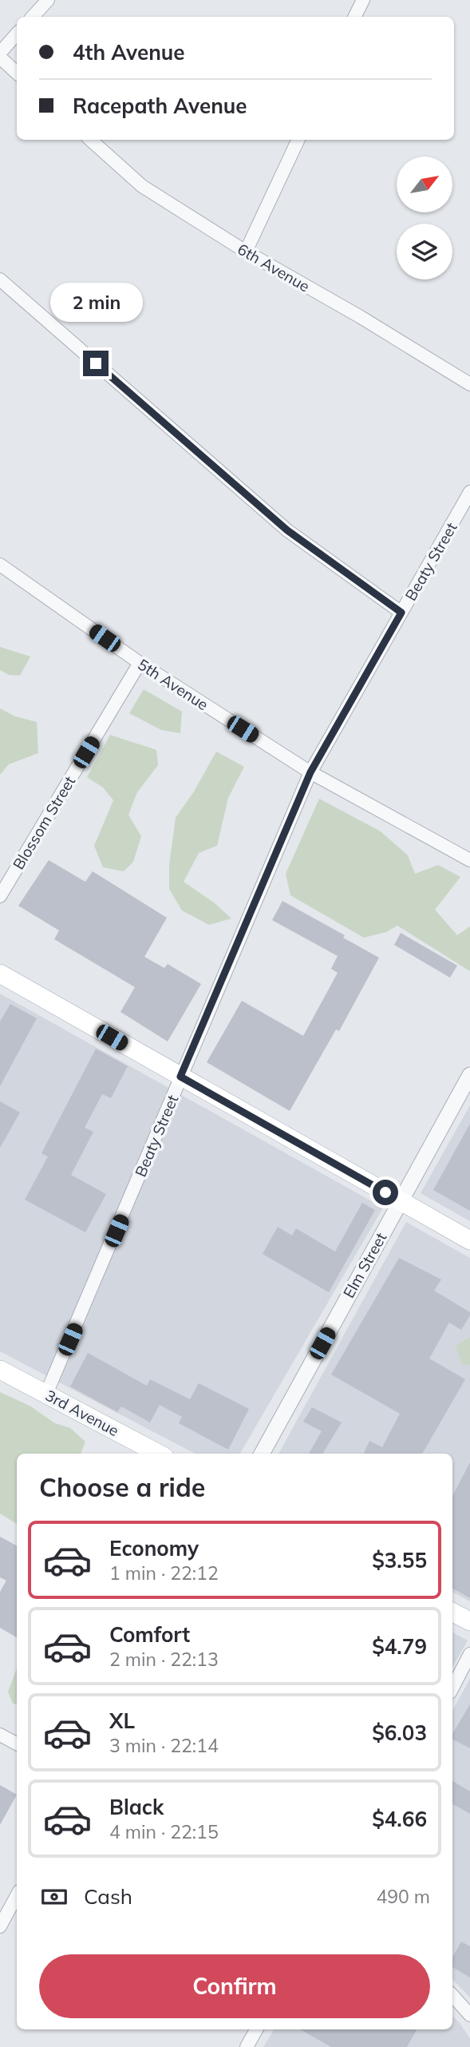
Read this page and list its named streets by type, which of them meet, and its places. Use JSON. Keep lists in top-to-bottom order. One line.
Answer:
{"streets":{"main road":["3rd Avenue"],"street":["6th Avenue","Beaty Street","5th Avenue","Blossom Street","Elm Street"]},"crossings":[["Beaty Street","5th Avenue"],["Beaty Street","3rd Avenue"],["5th Avenue","Blossom Street"]],"north":"top right","page":{"banner":["4th Avenue","Racepath Avenue"],"bubble":"2 min","heading":"Choose a ride","list":[{"name":"Economy","note":"1 min · 22:12","value":"$3.55"},{"name":"Comfort","note":"2 min · 22:13","value":"$4.79"},{"name":"XL","note":"3 min · 22:14","value":"$6.03"},{"name":"Black","note":"4 min · 22:15","value":"$4.66"}],"pay":["Cash","490 m"],"buttons":"Confirm"}}
